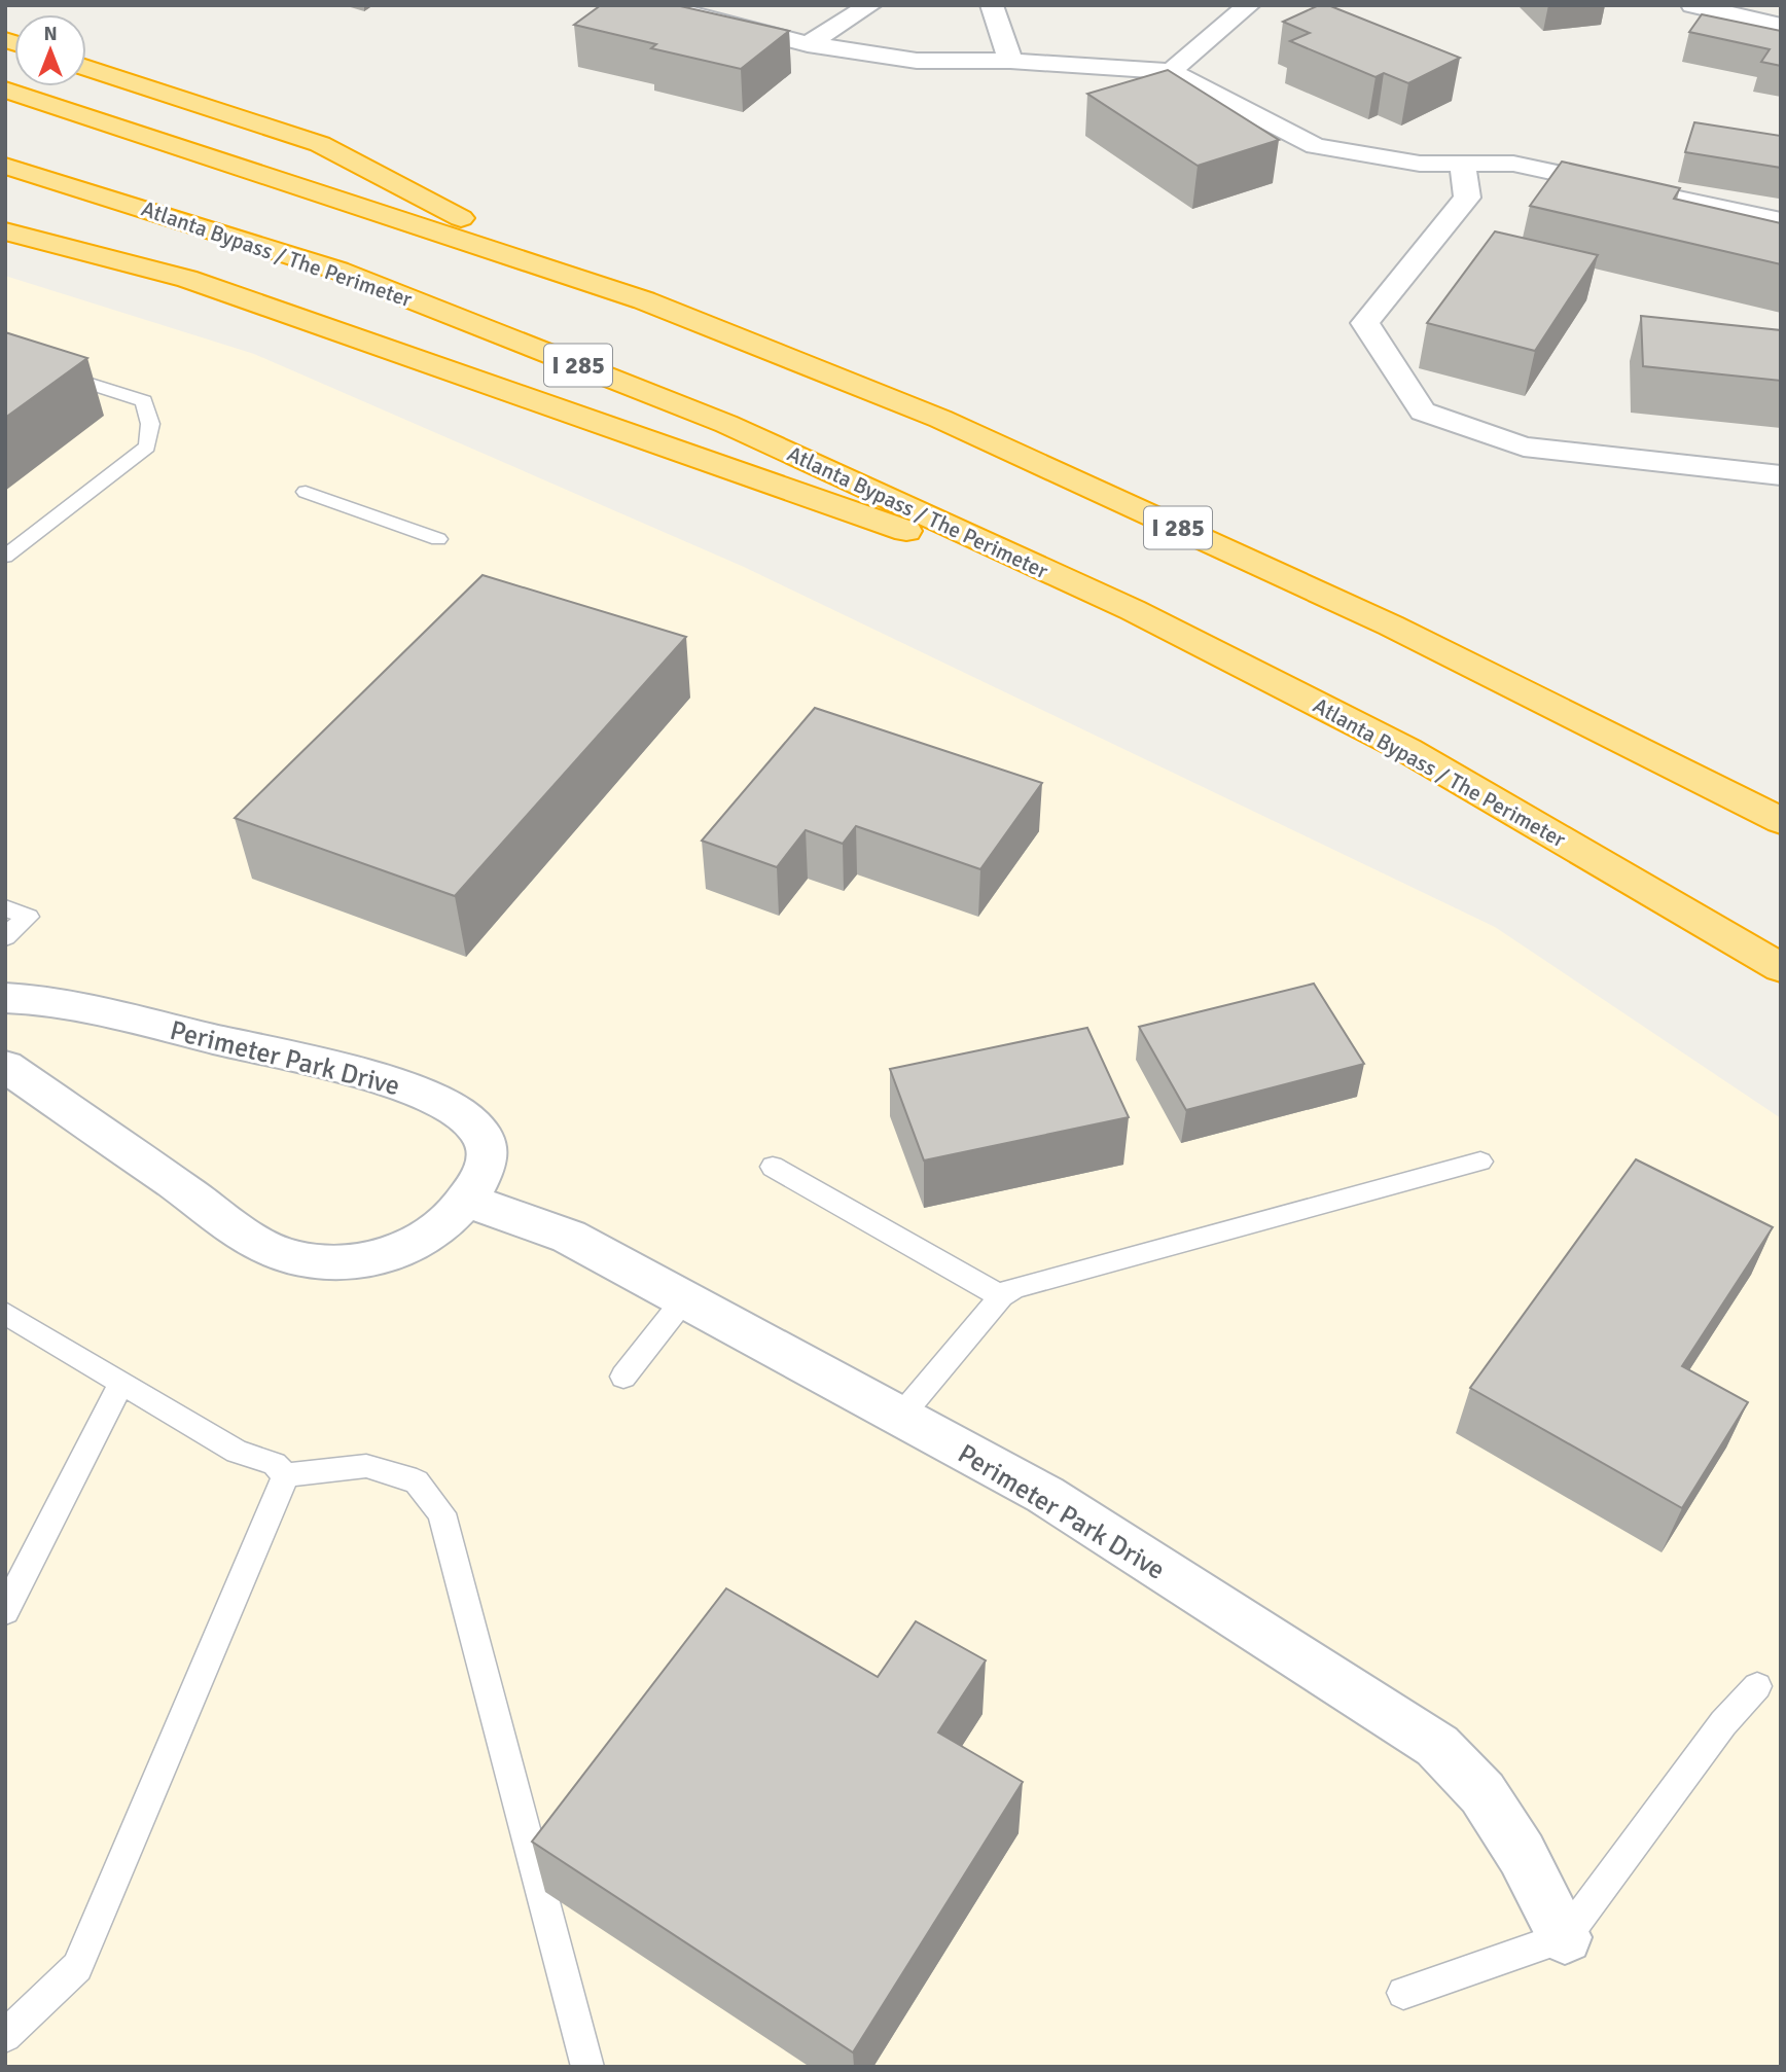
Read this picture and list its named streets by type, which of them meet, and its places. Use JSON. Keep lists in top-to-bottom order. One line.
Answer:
{"streets":{"highway":["Atlanta Bypass / The Perimeter","I 285"],"street":["Perimeter Park Drive"]},"north":"top"}
